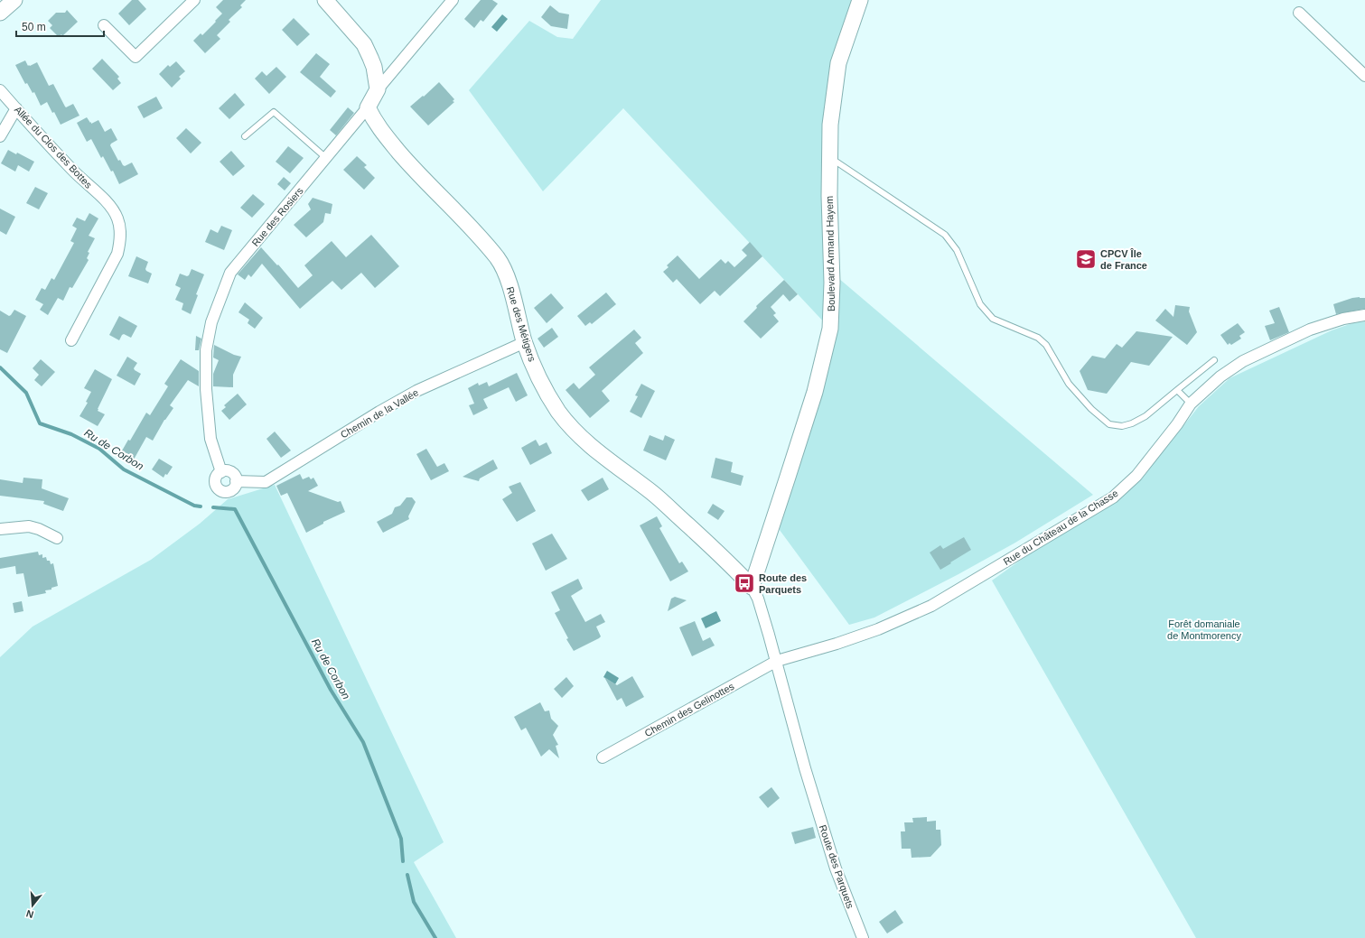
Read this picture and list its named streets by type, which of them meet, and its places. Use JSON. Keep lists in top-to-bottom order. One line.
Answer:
{"streets":{"main road":["Rue des Rosiers","Boulevard Armand Hayem","Rue des Métigers"],"street":["Allée du Clos des Bottes","Chemin de la Vallée","Rue du Château de la Chasse","Chemin des Gelinottes","Route des Parquets"]},"crossings":[["Rue des Rosiers","Rue des Métigers"],["Rue des Rosiers","Chemin de la Vallée"],["Boulevard Armand Hayem","Rue des Métigers"],["Boulevard Armand Hayem","Route des Parquets"],["Rue des Métigers","Chemin de la Vallée"],["Rue des Métigers","Route des Parquets"],["Rue du Château de la Chasse","Chemin des Gelinottes"],["Rue du Château de la Chasse","Route des Parquets"],["Chemin des Gelinottes","Route des Parquets"]],"water":["Ru de Corbon"],"parks":["Forêt domaniale de Montmorency"],"places":{"school or university":["CPCV Île de France"],"bus stop":["Route des Parquets"]},"scale_bar":"50 m","north":"bottom"}
